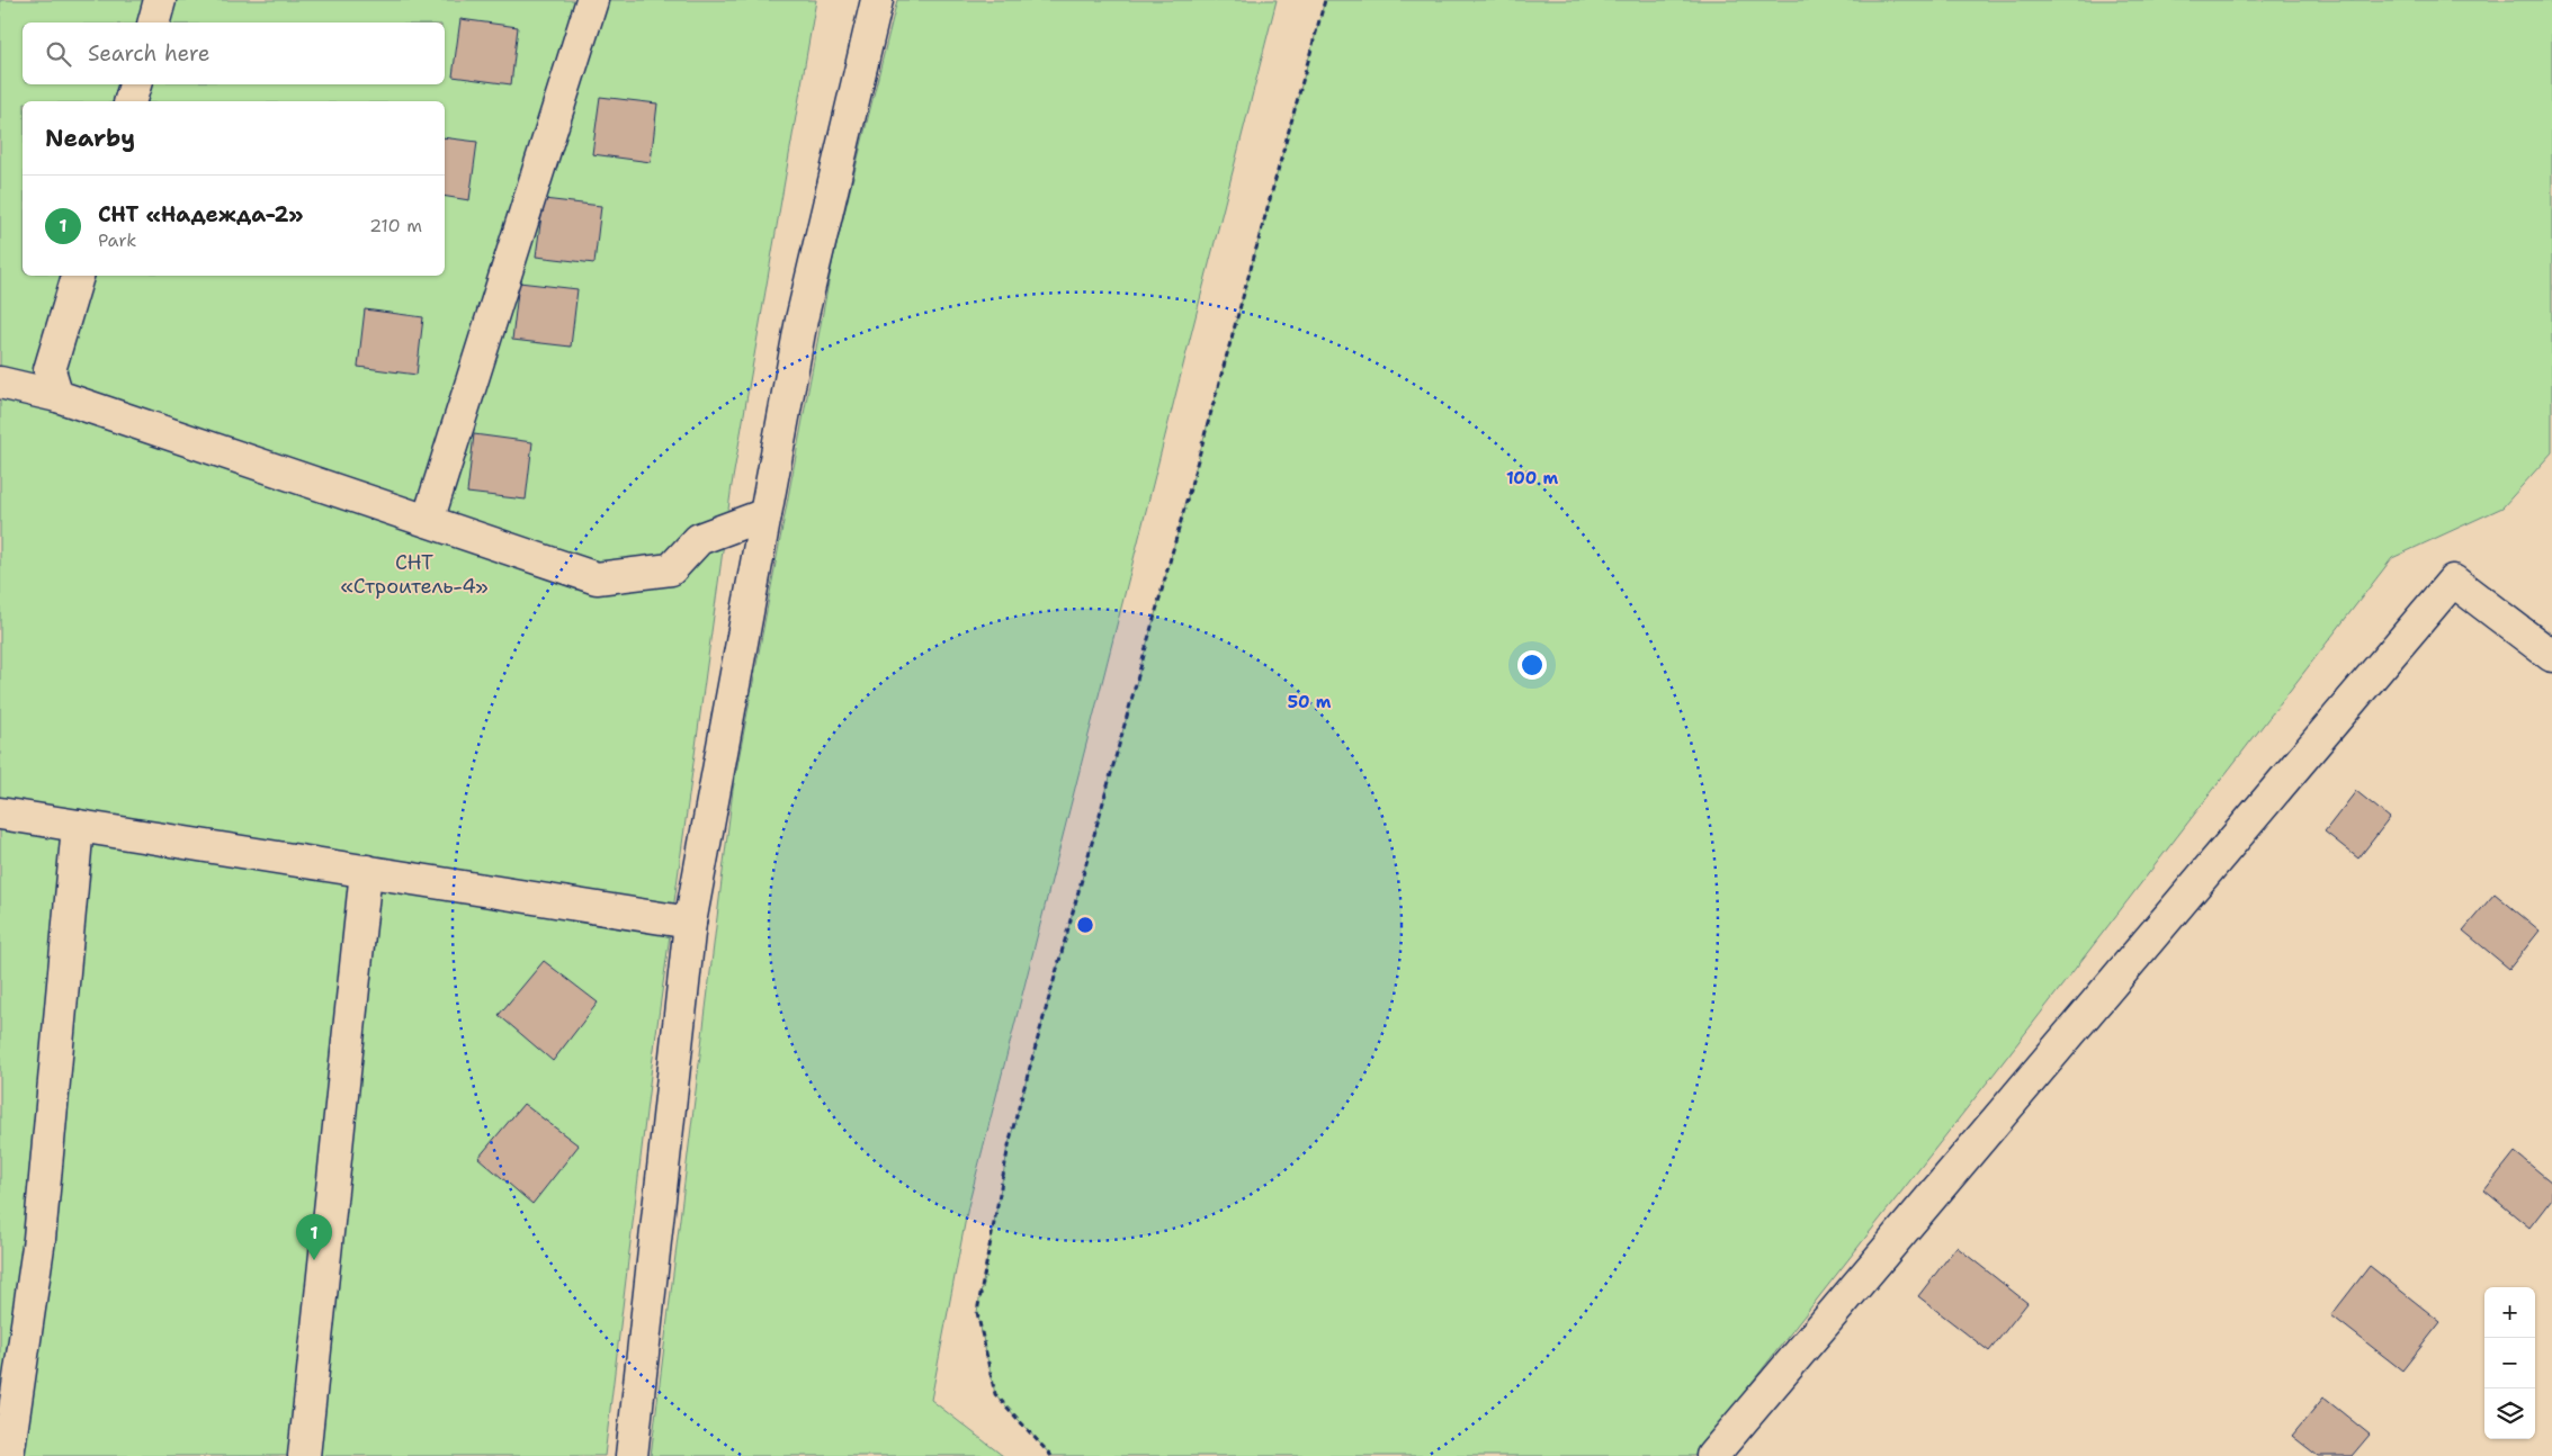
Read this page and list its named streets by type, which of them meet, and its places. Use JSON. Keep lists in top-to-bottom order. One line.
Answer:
{"parks":["СНТ «Строитель-4»"],"page":{"search":"Search here","heading":"Nearby","list":[{"mark":"1","name":"СНТ «Надежда-2»","note":"Park","value":"210 m"}],"pins":"1","map_buttons":["+","−"]},"rings":["100 m","50 m"]}
